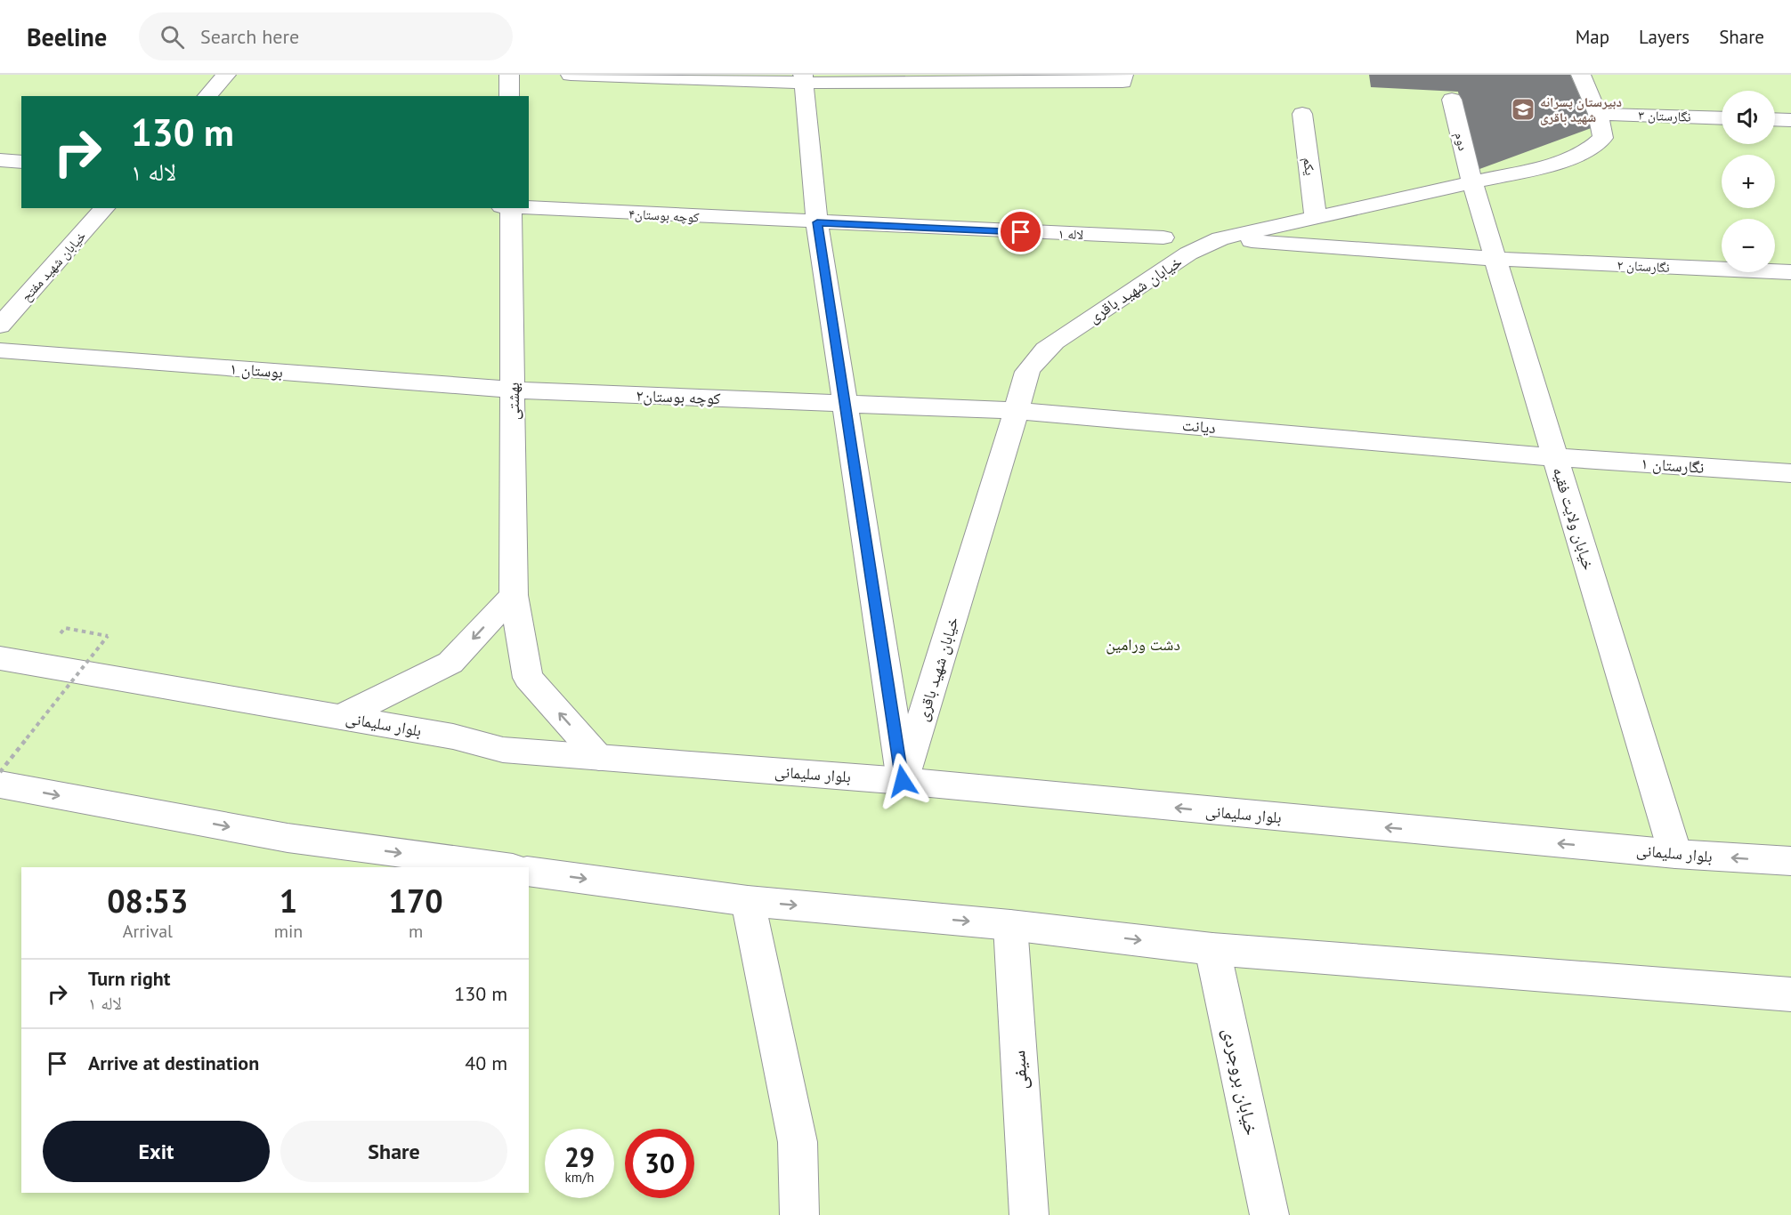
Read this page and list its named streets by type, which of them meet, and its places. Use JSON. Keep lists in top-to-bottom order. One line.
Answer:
{"streets":{"main road":["نگارستان ۳","دوم","یکم","کوچه بوستان۴","لاله ۱","خیابان شهید مفتح","نگارستان ۲","خیابان شهید باقری","بوستان ۱","کوچه بوستان۲","بهشتی","دیانت","نگارستان ۱","خیابان ولایت فقیه","بلوار سلیمانی","سیفی","خیابان بروجردی"]},"crossings":[["نگارستان ۳","خیابان شهید باقری"],["دوم","خیابان شهید باقری"],["دوم","خیابان ولایت فقیه"],["یکم","خیابان شهید باقری"],["کوچه بوستان۴","لاله ۱"],["نگارستان ۲","خیابان شهید باقری"],["نگارستان ۲","خیابان ولایت فقیه"],["خیابان شهید باقری","دیانت"],["خیابان شهید باقری","خیابان ولایت فقیه"],["خیابان شهید باقری","بلوار سلیمانی"],["بوستان ۱","کوچه بوستان۲"],["بوستان ۱","بهشتی"],["کوچه بوستان۲","بهشتی"],["کوچه بوستان۲","دیانت"],["بهشتی","بلوار سلیمانی"],["دیانت","نگارستان ۱"],["دیانت","خیابان ولایت فقیه"],["نگارستان ۱","خیابان ولایت فقیه"],["خیابان ولایت فقیه","بلوار سلیمانی"]],"parks":["دشت ورامین"],"places":{"school or university":["دبیرستان پسرانه شهید باقری"]},"page":{"header":"Beeline","search":"Search here","nav":["Map","Layers","Share"],"map_buttons":["+","−"],"turn":["130 m","لاله ۱"],"eta":["08:53","Arrival","1","min","170","m"],"list":[{"name":"Turn right","note":"لاله ۱","value":"130 m"},{"name":"Arrive at destination","value":"40 m"}],"buttons":["Exit","Share"],"speed":"29 km/h","limit":"30"}}
